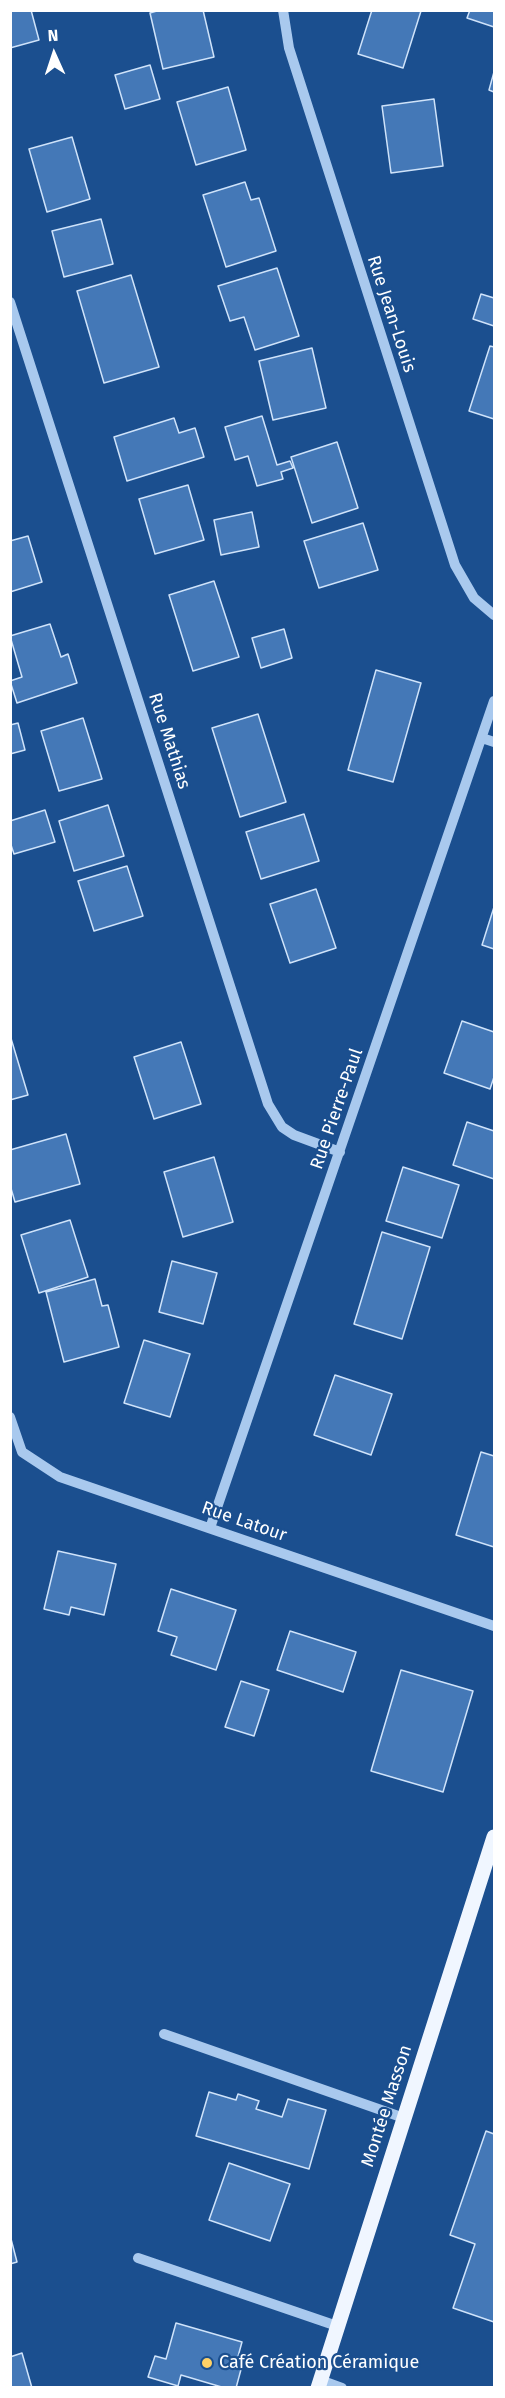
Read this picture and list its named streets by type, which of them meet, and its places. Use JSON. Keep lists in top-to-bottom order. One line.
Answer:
{"streets":{"main road":["Montée Masson"],"street":["Rue Jean-Louis","Rue Mathias","Rue Pierre-Paul","Rue Latour"]},"crossings":[["Rue Mathias","Rue Pierre-Paul"],["Rue Pierre-Paul","Rue Latour"]],"places":["Café Création Céramique"],"north":"top"}
